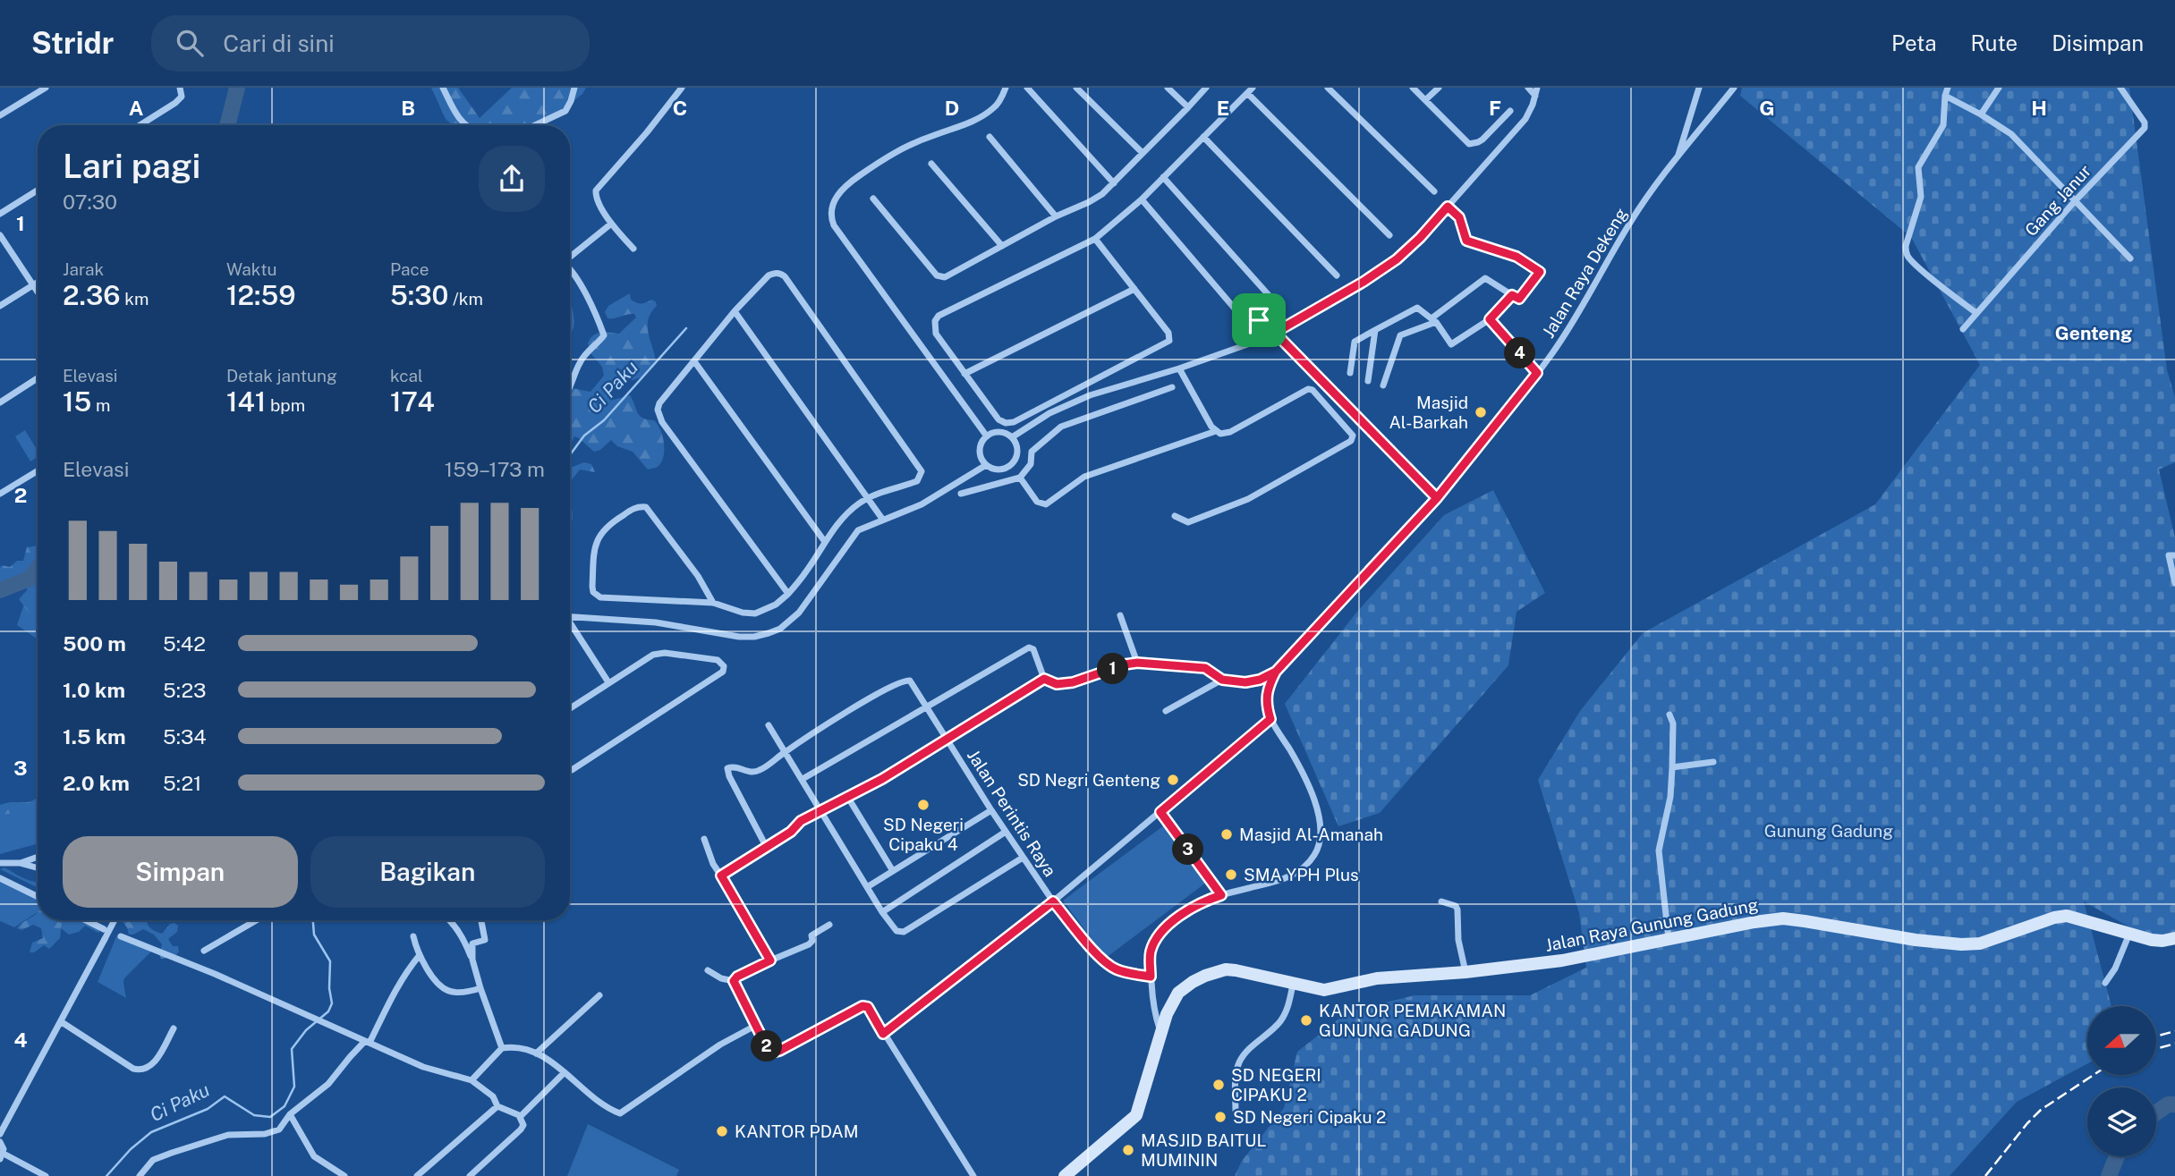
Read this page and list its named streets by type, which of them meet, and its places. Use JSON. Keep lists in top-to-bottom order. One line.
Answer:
{"streets":{"street":["Gang Janur","Jalan Raya Dekeng","Jalan Perintis Raya","Jalan Raya Gunung Gadung"]},"crossings":[["Jalan Raya Dekeng","Jalan Perintis Raya"],["Jalan Raya Dekeng","Jalan Raya Gunung Gadung"]],"districts":["Genteng"],"water":["Ci Paku"],"parks":["Gunung Gadung"],"places":["Masjid Al-Barkah","SD Negri Genteng","SD Negeri Cipaku 4","Masjid Al-Amanah","SMA YPH Plus","KANTOR PEMAKAMAN GUNUNG GADUNG","SD NEGERI CIPAKU 2","SD Negeri Cipaku 2","KANTOR PDAM","MASJID BAITUL MUMININ"],"north":"left","page":{"header":"Stridr","search":"Cari di sini","nav":["Peta","Rute","Disimpan"],"heading":["Lari pagi","07:30"],"stats":[["Jarak","2.36 km"],["Waktu","12:59"],["Pace","5:30 /km"],["Elevasi","15 m"],["Detak jantung","141 bpm"],["kcal","174"]],"pins":["4","1","3","2"],"chart":["Elevasi","159–173 m"],"list":[{"name":"500 m","note":"5:42"},{"name":"1.0 km","note":"5:23"},{"name":"1.5 km","note":"5:34"},{"name":"2.0 km","note":"5:21"}],"buttons":["Simpan","Bagikan"]},"grid":{"columns":["A","B","C","D","E","F","G","H"],"rows":["1","2","3","4"]}}
